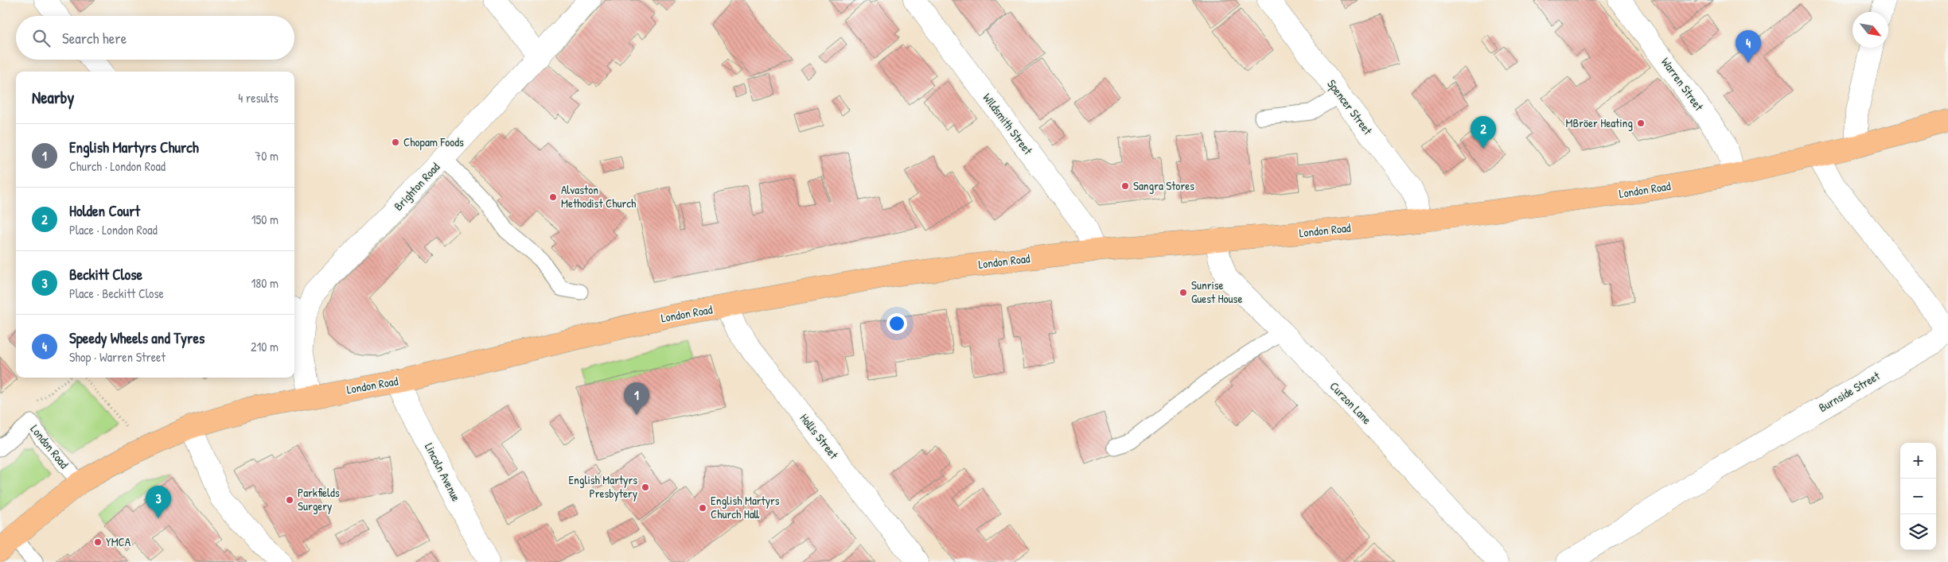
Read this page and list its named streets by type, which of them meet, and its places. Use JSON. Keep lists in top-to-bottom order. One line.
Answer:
{"streets":{"main road":["London Road"],"street":["Warren Street","Spencer Street","Wildsmith Street","Brighton Road","Burnside Street","Curzon Lane","Hollis Street","Lincoln Avenue"]},"crossings":[["Warren Street","London Road"],["Spencer Street","London Road"],["Wildsmith Street","London Road"],["Brighton Road","London Road"],["London Road","Burnside Street"],["London Road","Curzon Lane"],["London Road","Hollis Street"],["London Road","Lincoln Avenue"]],"places":["MBröer Heating","Chopam Foods","Sangra Stores","Alvaston Methodist Church","Sunrise Guest House","English Martyrs Presbytery","Parkfields Surgery","English Martyrs Church Hall","YMCA"],"north":"bottom right","page":{"search":"Search here","pins":["4","2","1","3"],"heading":["Nearby","4 results"],"list":[{"mark":"1","name":"English Martyrs Church","note":"Church · London Road","value":"70 m"},{"mark":"2","name":"Holden Court","note":"Place · London Road","value":"150 m"},{"mark":"3","name":"Beckitt Close","note":"Place · Beckitt Close","value":"180 m"},{"mark":"4","name":"Speedy Wheels and Tyres","note":"Shop · Warren Street","value":"210 m"}],"map_buttons":["+","−"]}}
